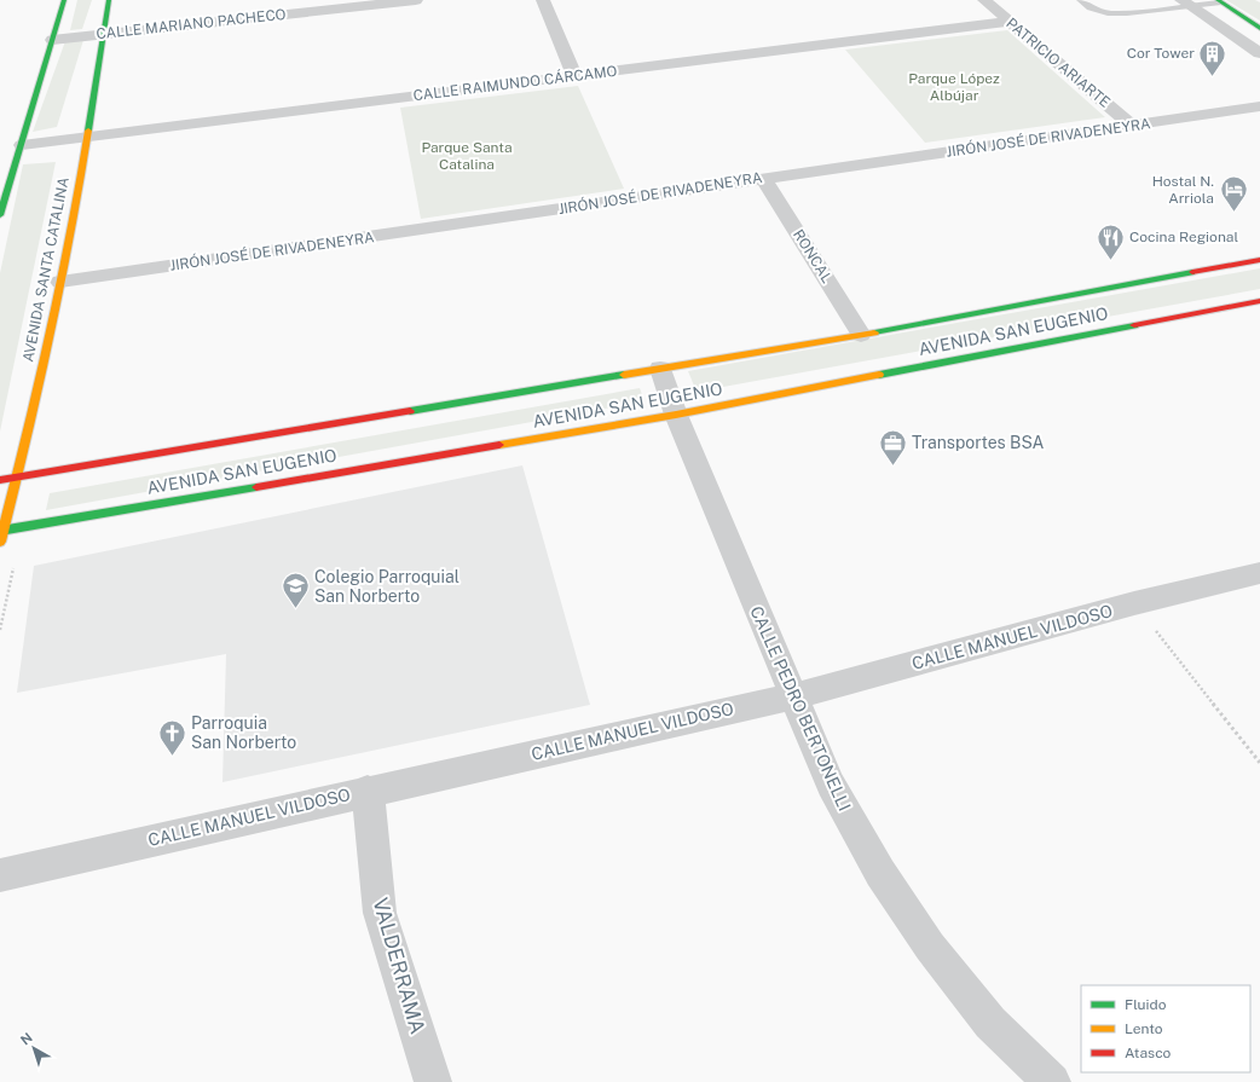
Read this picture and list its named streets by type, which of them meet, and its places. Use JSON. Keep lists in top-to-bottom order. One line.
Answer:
{"streets":{"street":["CALLE MARIANO PACHECO","PATRICIO ARIARTE","CALLE RAIMUNDO CÁRCAMO","JIRÓN JOSÉ DE RIVADENEYRA","RONCAL","AVENIDA SANTA CATALINA","AVENIDA SAN EUGENIO","CALLE MANUEL VILDOSO","CALLE PEDRO BERTONELLI","VALDERRAMA"]},"crossings":[["CALLE MARIANO PACHECO","AVENIDA SANTA CATALINA"],["PATRICIO ARIARTE","CALLE RAIMUNDO CÁRCAMO"],["PATRICIO ARIARTE","JIRÓN JOSÉ DE RIVADENEYRA"],["CALLE RAIMUNDO CÁRCAMO","AVENIDA SANTA CATALINA"],["JIRÓN JOSÉ DE RIVADENEYRA","RONCAL"],["JIRÓN JOSÉ DE RIVADENEYRA","AVENIDA SANTA CATALINA"],["RONCAL","AVENIDA SAN EUGENIO"],["AVENIDA SANTA CATALINA","AVENIDA SAN EUGENIO"],["AVENIDA SAN EUGENIO","CALLE PEDRO BERTONELLI"],["CALLE MANUEL VILDOSO","CALLE PEDRO BERTONELLI"],["CALLE MANUEL VILDOSO","VALDERRAMA"]],"parks":["Parque López Albújar","Parque Santa Catalina"],"places":{"building":["Cor Tower"],"hotel":["Hostal N. Arriola"],"restaurant":["Cocina Regional"],"office":["Transportes BSA"],"school or university":["Colegio Parroquial San Norberto"],"church":["Parroquia San Norberto"]},"legend":["Fluido","Lento","Atasco"],"north":"top left"}
